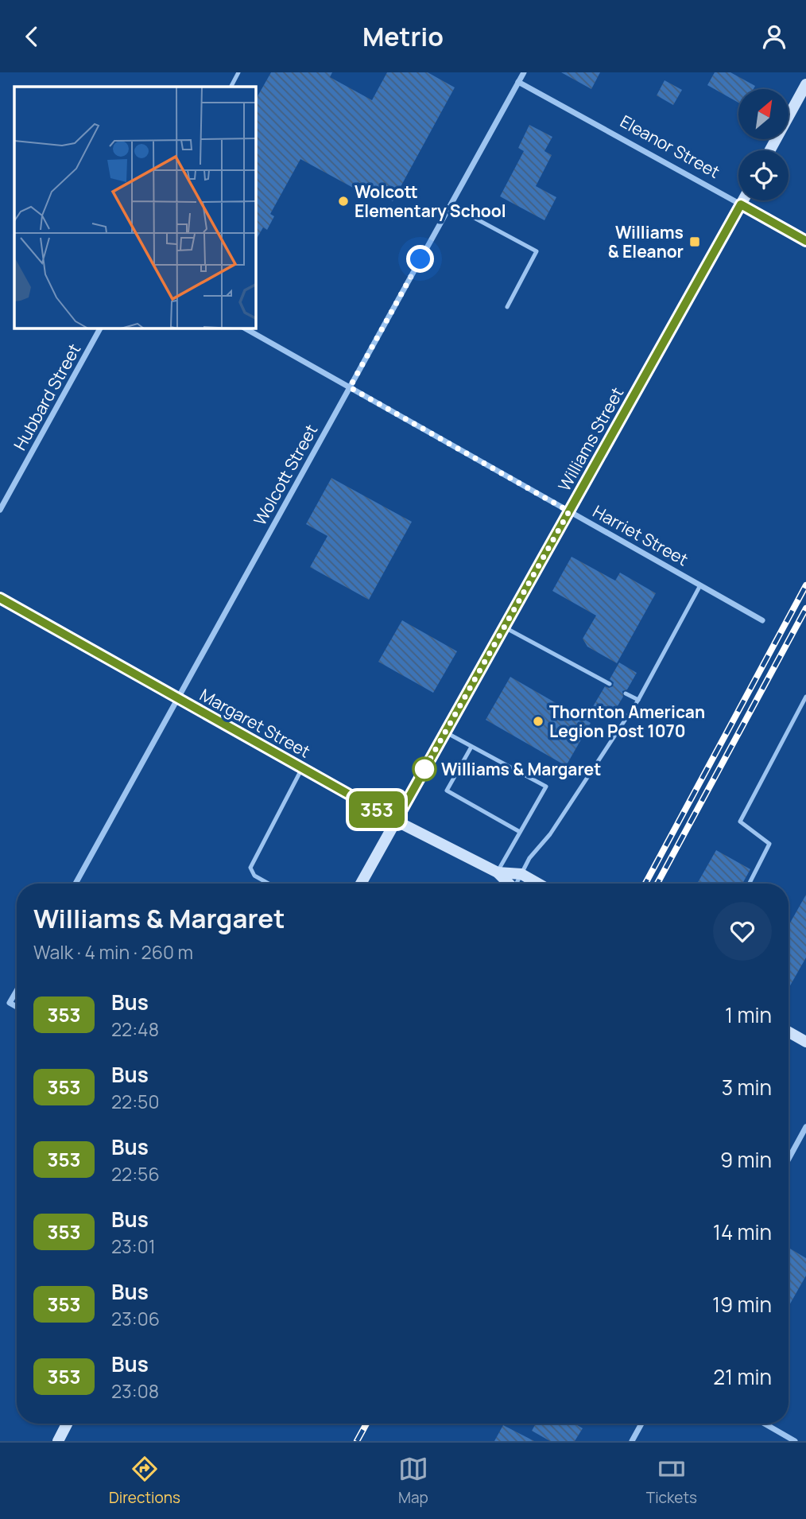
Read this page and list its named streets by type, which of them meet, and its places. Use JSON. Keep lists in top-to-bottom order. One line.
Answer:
{"streets":{"street":["Eleanor Street","Hubbard Street","Williams Street","Wolcott Street","Harriet Street","Margaret Street"]},"crossings":[["Eleanor Street","Williams Street"],["Eleanor Street","Wolcott Street"],["Williams Street","Harriet Street"],["Williams Street","Margaret Street"],["Wolcott Street","Harriet Street"],["Wolcott Street","Margaret Street"]],"places":{"other":["Wolcott Elementary School","Thornton American Legion Post 1070","Williams & Margaret"],"transit":["Williams & Eleanor"]},"lines":["bus line 353"],"north":"top right","page":{"header":"Metrio","on_map":"353","heading":["Williams & Margaret","Walk · 4 min · 260 m"],"list":[{"mark":"353","name":"Bus","note":"22:48","value":"1 min"},{"mark":"353","name":"Bus","note":"22:50","value":"3 min"},{"mark":"353","name":"Bus","note":"22:56","value":"9 min"},{"mark":"353","name":"Bus","note":"23:01","value":"14 min"},{"mark":"353","name":"Bus","note":"23:06","value":"19 min"},{"mark":"353","name":"Bus","note":"23:08","value":"21 min"}],"tabs":["Directions","Map","Tickets"]}}
